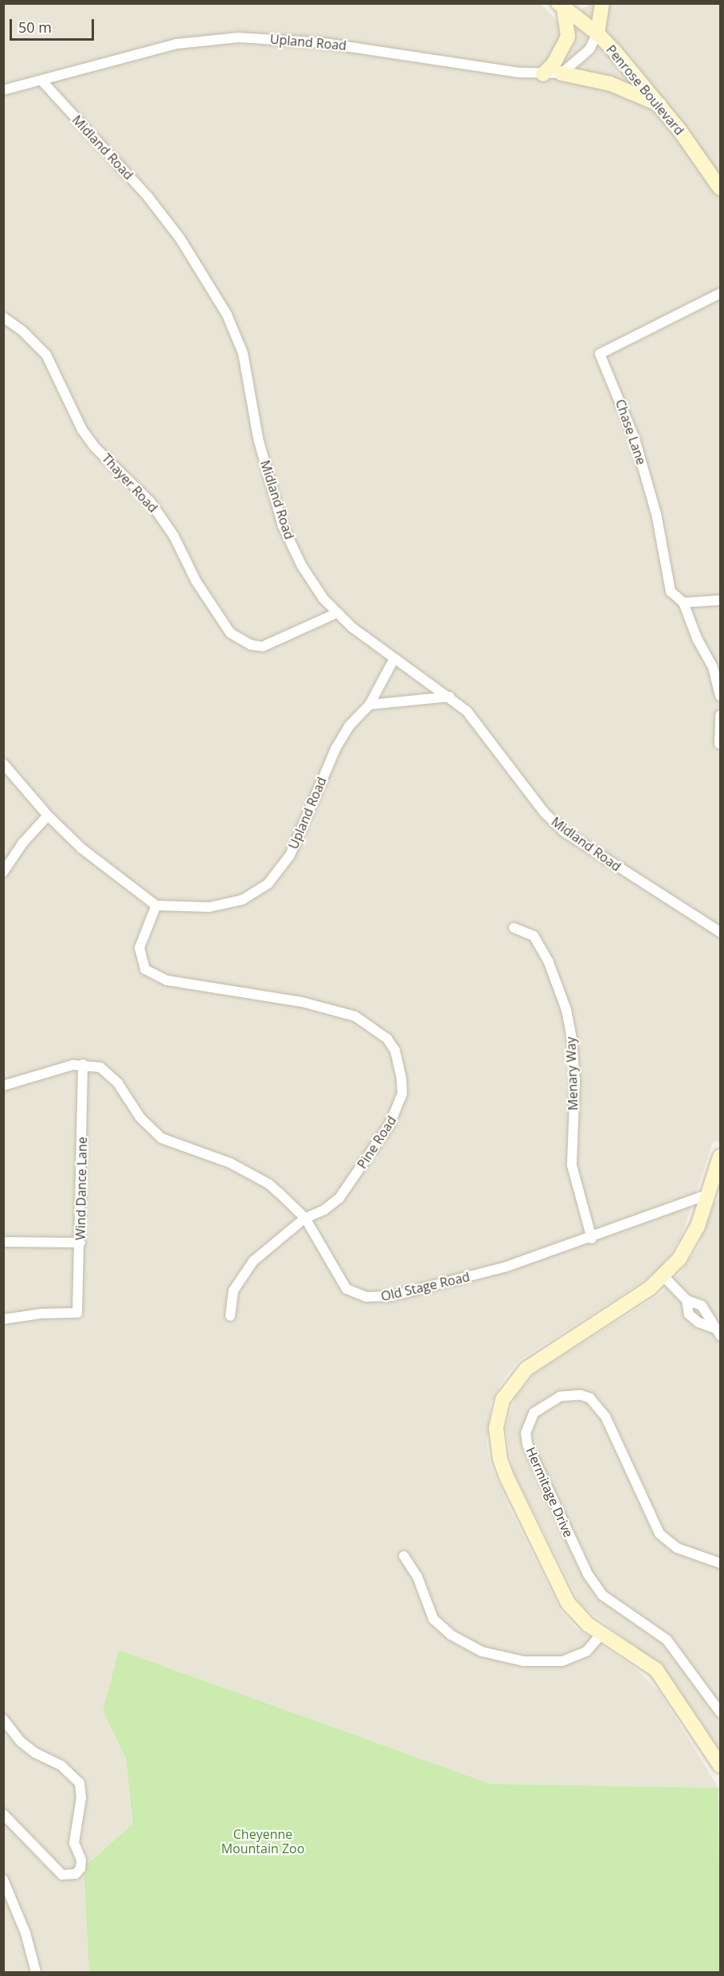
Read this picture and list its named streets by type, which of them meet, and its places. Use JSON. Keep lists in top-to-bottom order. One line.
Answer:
{"streets":{"street":["Upland Road","Penrose Boulevard","Midland Road","Chase Lane","Thayer Road","Menary Way","Pine Road","Wind Dance Lane","Old Stage Road","Hermitage Drive"]},"crossings":[["Upland Road","Midland Road"],["Upland Road","Pine Road"],["Midland Road","Thayer Road"],["Menary Way","Old Stage Road"],["Pine Road","Old Stage Road"],["Wind Dance Lane","Old Stage Road"]],"parks":["Cheyenne Mountain Zoo"],"scale_bar":"50 m"}
